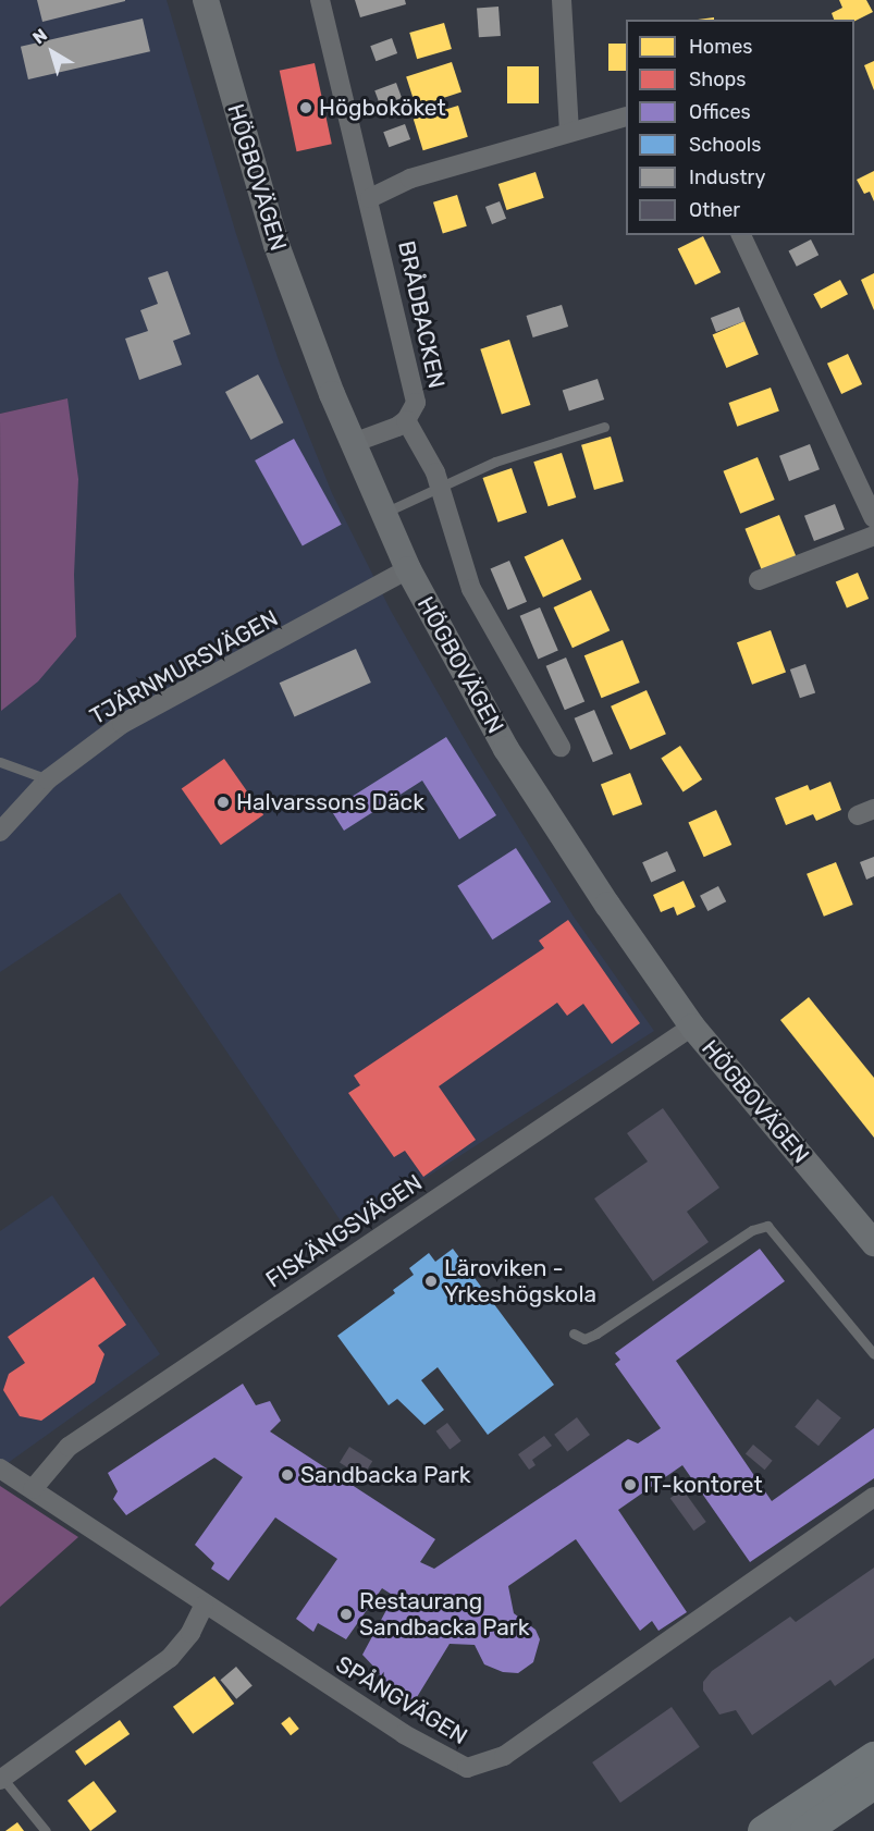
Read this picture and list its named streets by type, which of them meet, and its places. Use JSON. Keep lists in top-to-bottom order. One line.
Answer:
{"streets":{"main road":["HÖGBOVÄGEN"],"street":["BRÅDBACKEN","TJÄRNMURSVÄGEN","FISKÄNGSVÄGEN","SPÅNGVÄGEN"]},"crossings":[["HÖGBOVÄGEN","BRÅDBACKEN"],["HÖGBOVÄGEN","TJÄRNMURSVÄGEN"],["HÖGBOVÄGEN","FISKÄNGSVÄGEN"],["FISKÄNGSVÄGEN","SPÅNGVÄGEN"]],"places":["Högboköket","Halvarssons Däck","Läroviken - Yrkeshögskola","Sandbacka Park","IT-kontoret","Restaurang Sandbacka Park"],"legend":["Homes","Shops","Offices","Schools","Industry","Other"],"north":"top left"}
